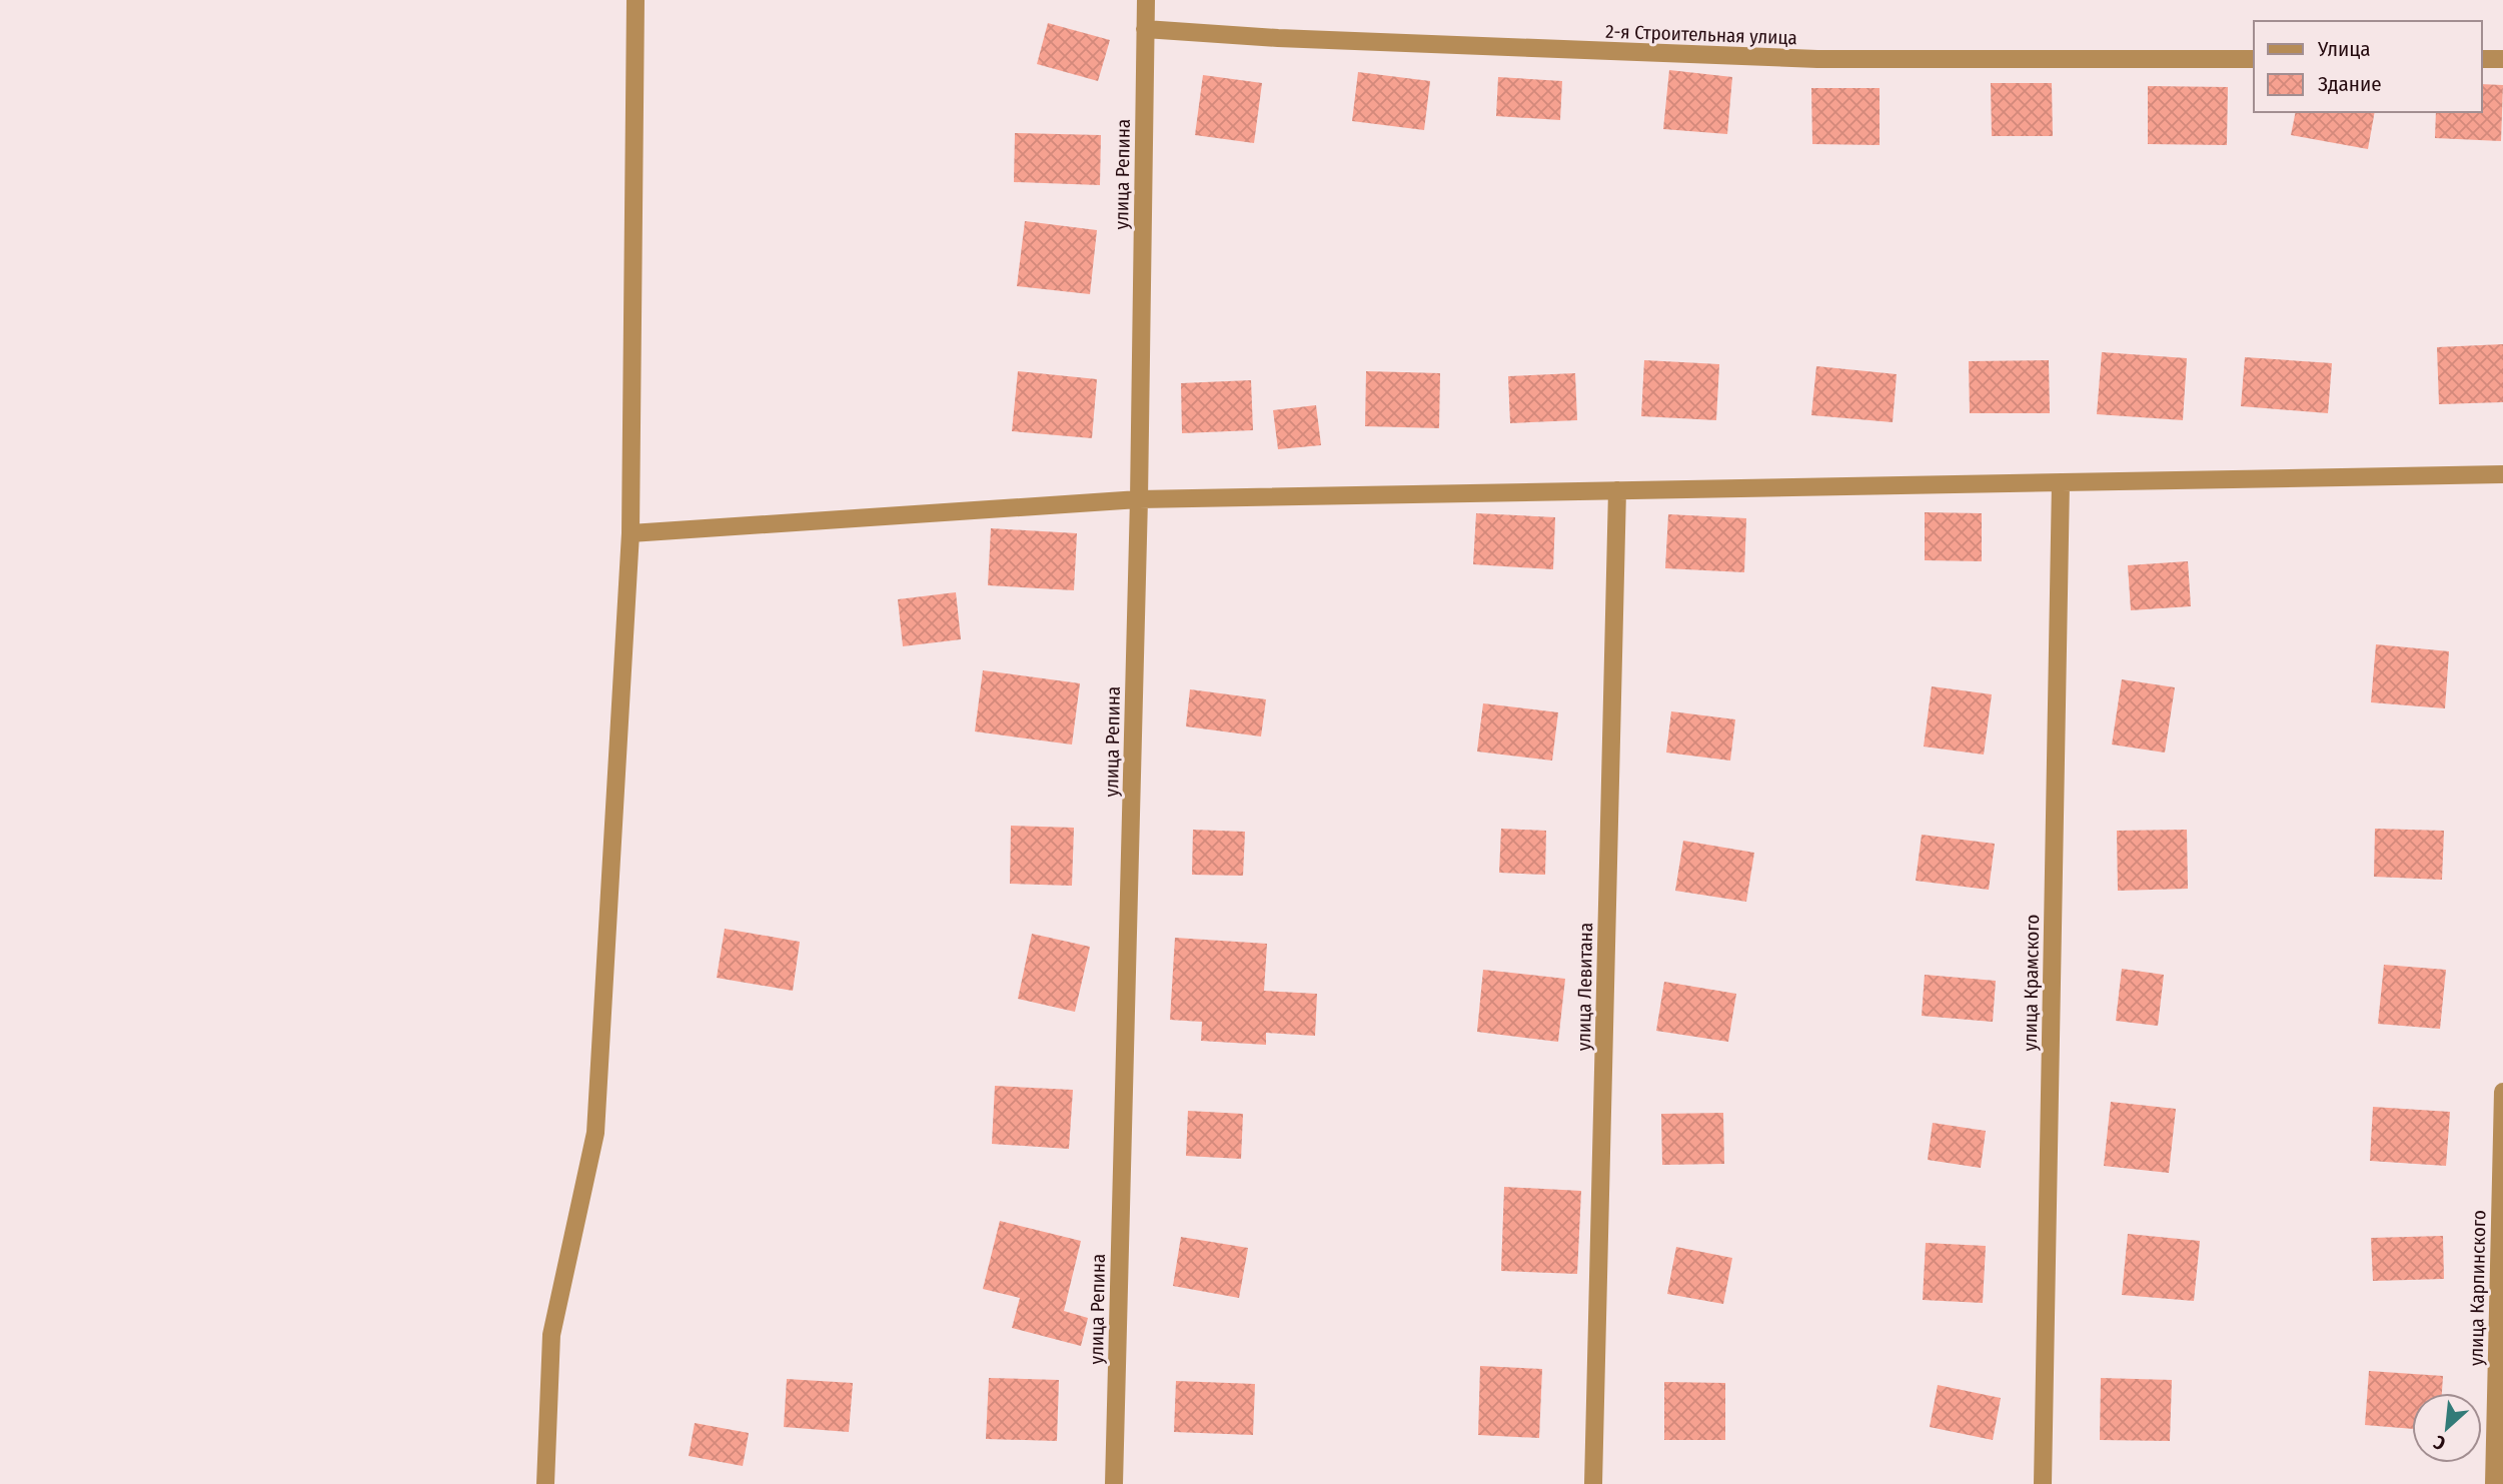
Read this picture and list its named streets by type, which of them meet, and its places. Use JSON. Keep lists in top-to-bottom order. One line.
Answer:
{"streets":{"street":["2-я Строительная улица","улица Репина","улица Крамского","улица Левитана","улица Карпинского"]},"crossings":[["2-я Строительная улица","улица Репина"]],"legend":["Улица","Здание"],"north":"bottom left"}
